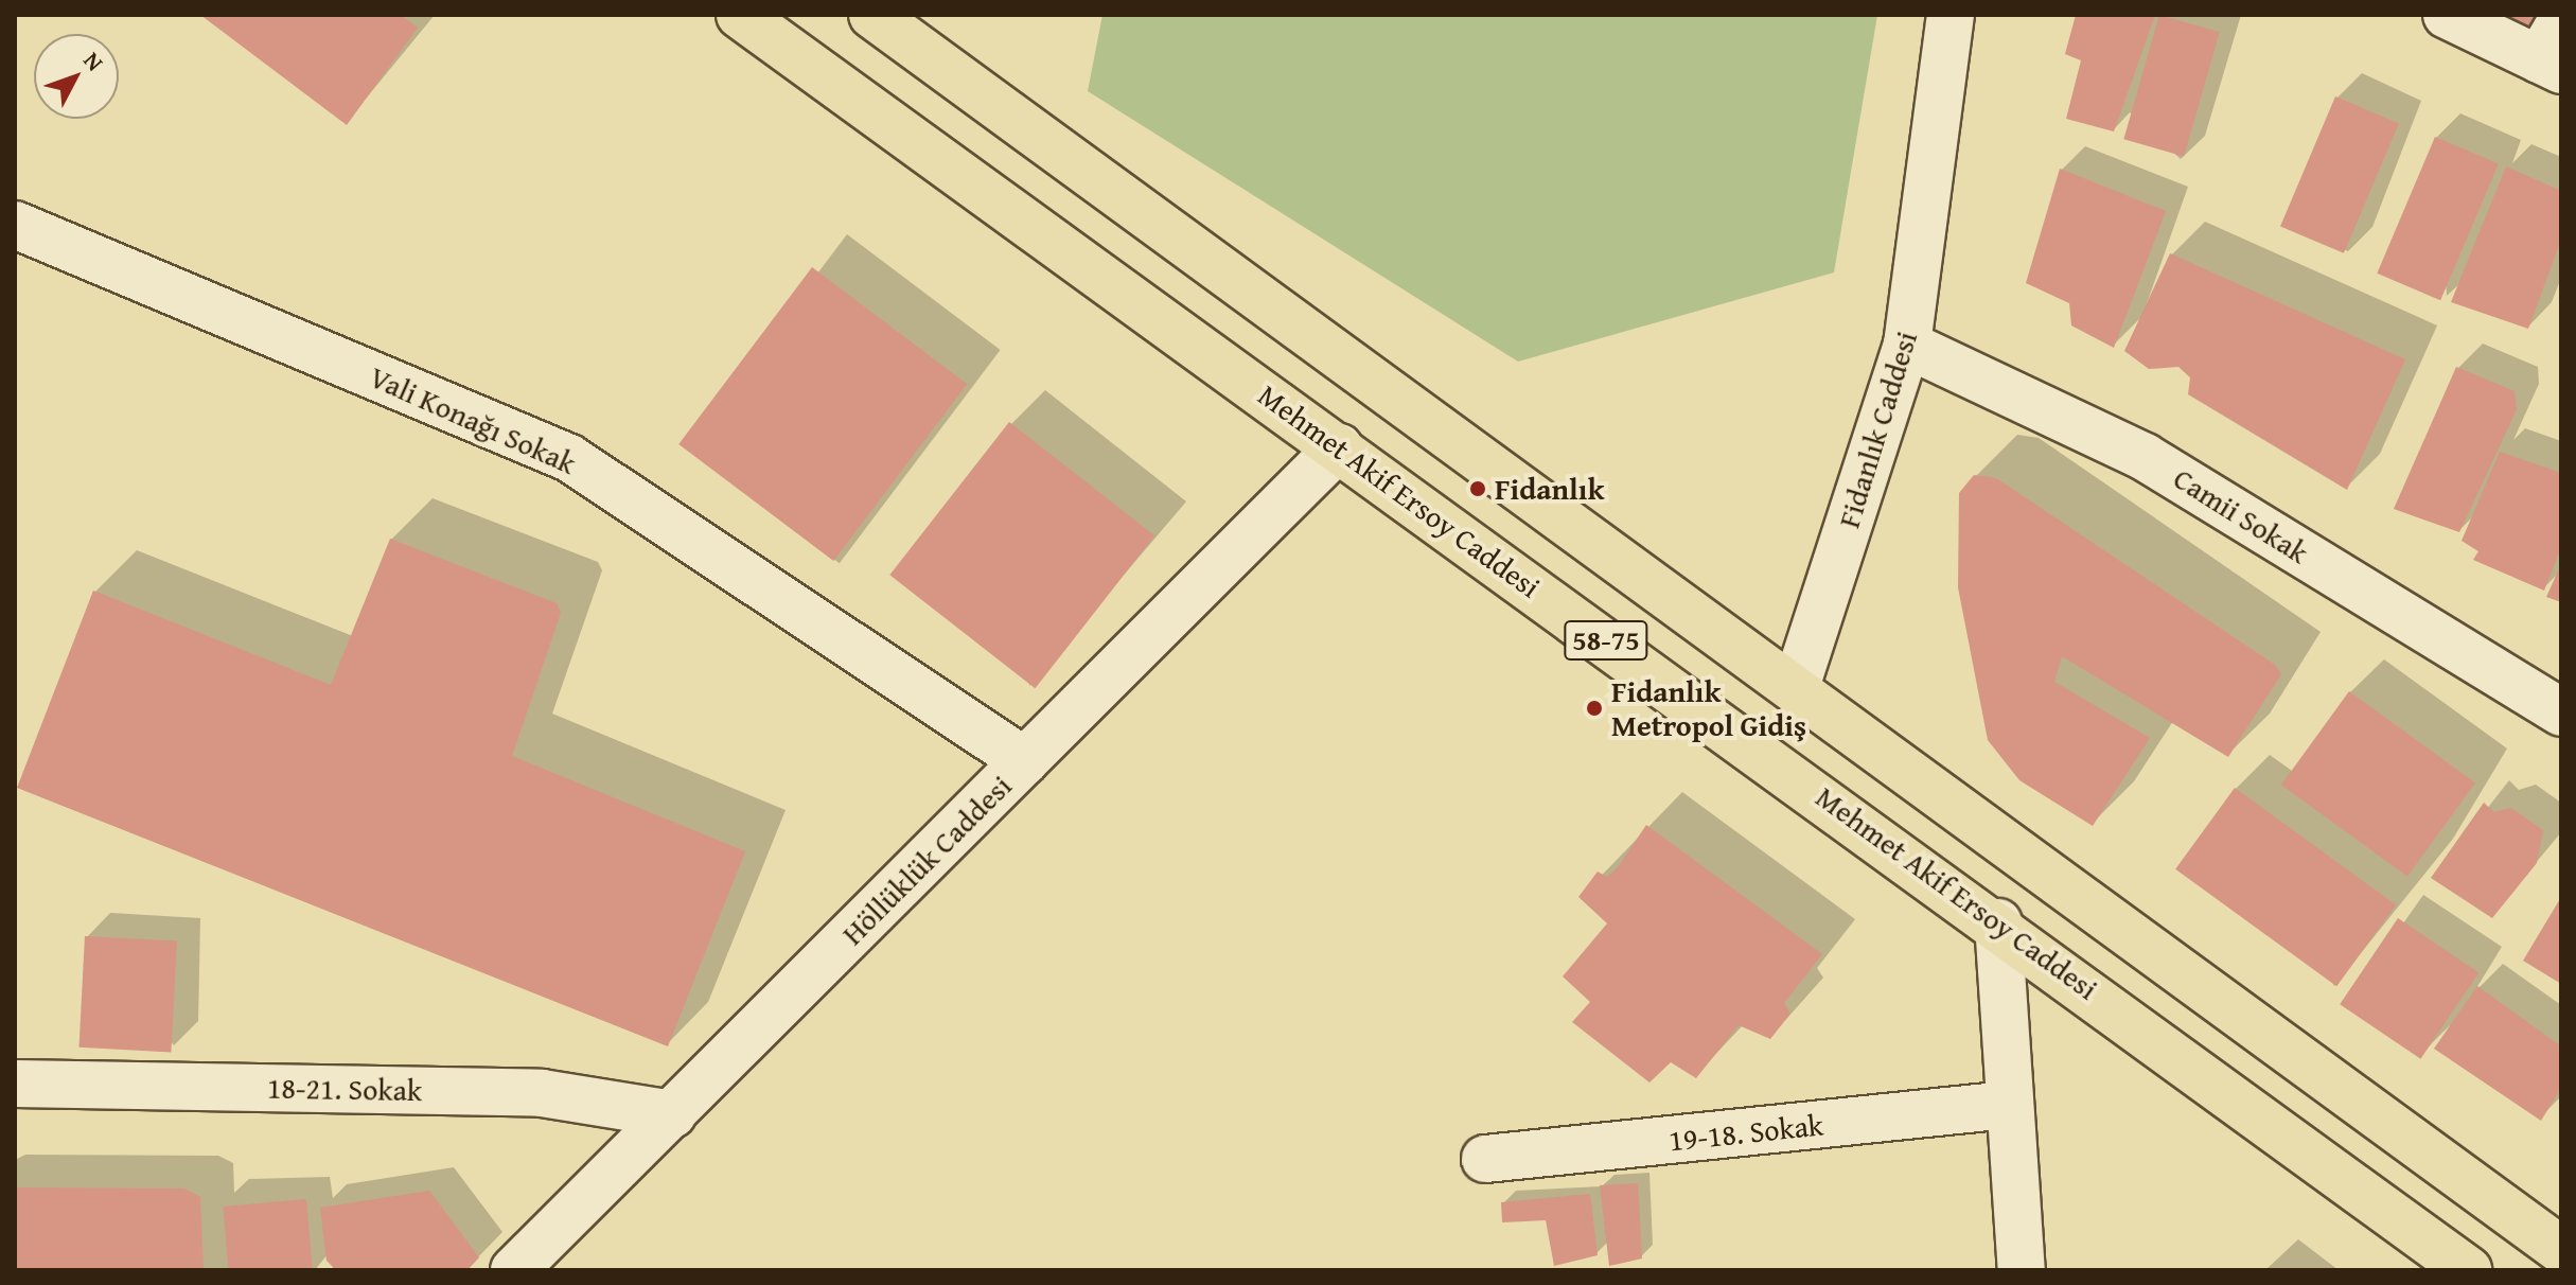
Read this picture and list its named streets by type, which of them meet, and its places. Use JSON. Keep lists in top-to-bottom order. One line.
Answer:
{"streets":{"main road":["Mehmet Akif Ersoy Caddesi","58-75"],"street":["Vali Konağı Sokak","Fidanlık Caddesi","Camii Sokak","Höllüklük Caddesi","18-21. Sokak","19-18. Sokak"]},"crossings":[["Vali Konağı Sokak","Höllüklük Caddesi"],["Fidanlık Caddesi","Camii Sokak"],["Mehmet Akif Ersoy Caddesi","Höllüklük Caddesi"],["Höllüklük Caddesi","18-21. Sokak"]],"places":["Fidanlık","Fidanlık Metropol Gidiş"],"north":"top right"}
